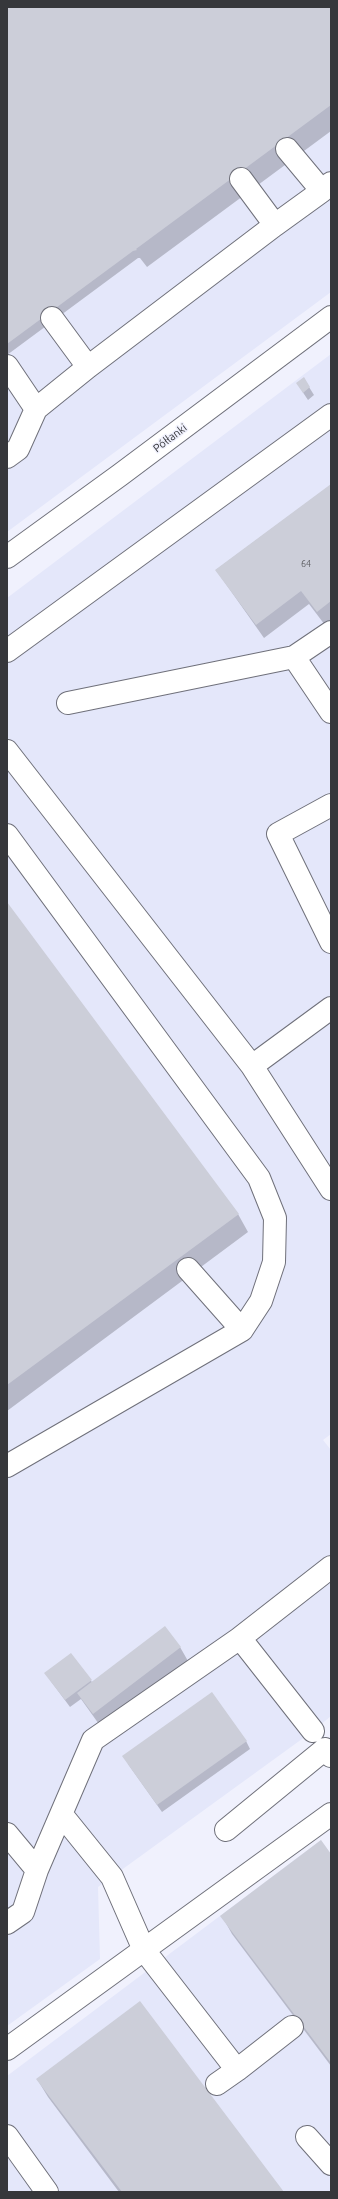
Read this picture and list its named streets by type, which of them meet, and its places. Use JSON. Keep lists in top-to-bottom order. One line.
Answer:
{"streets":{"street":["Półłanki"]},"house_numbers":["64"]}
